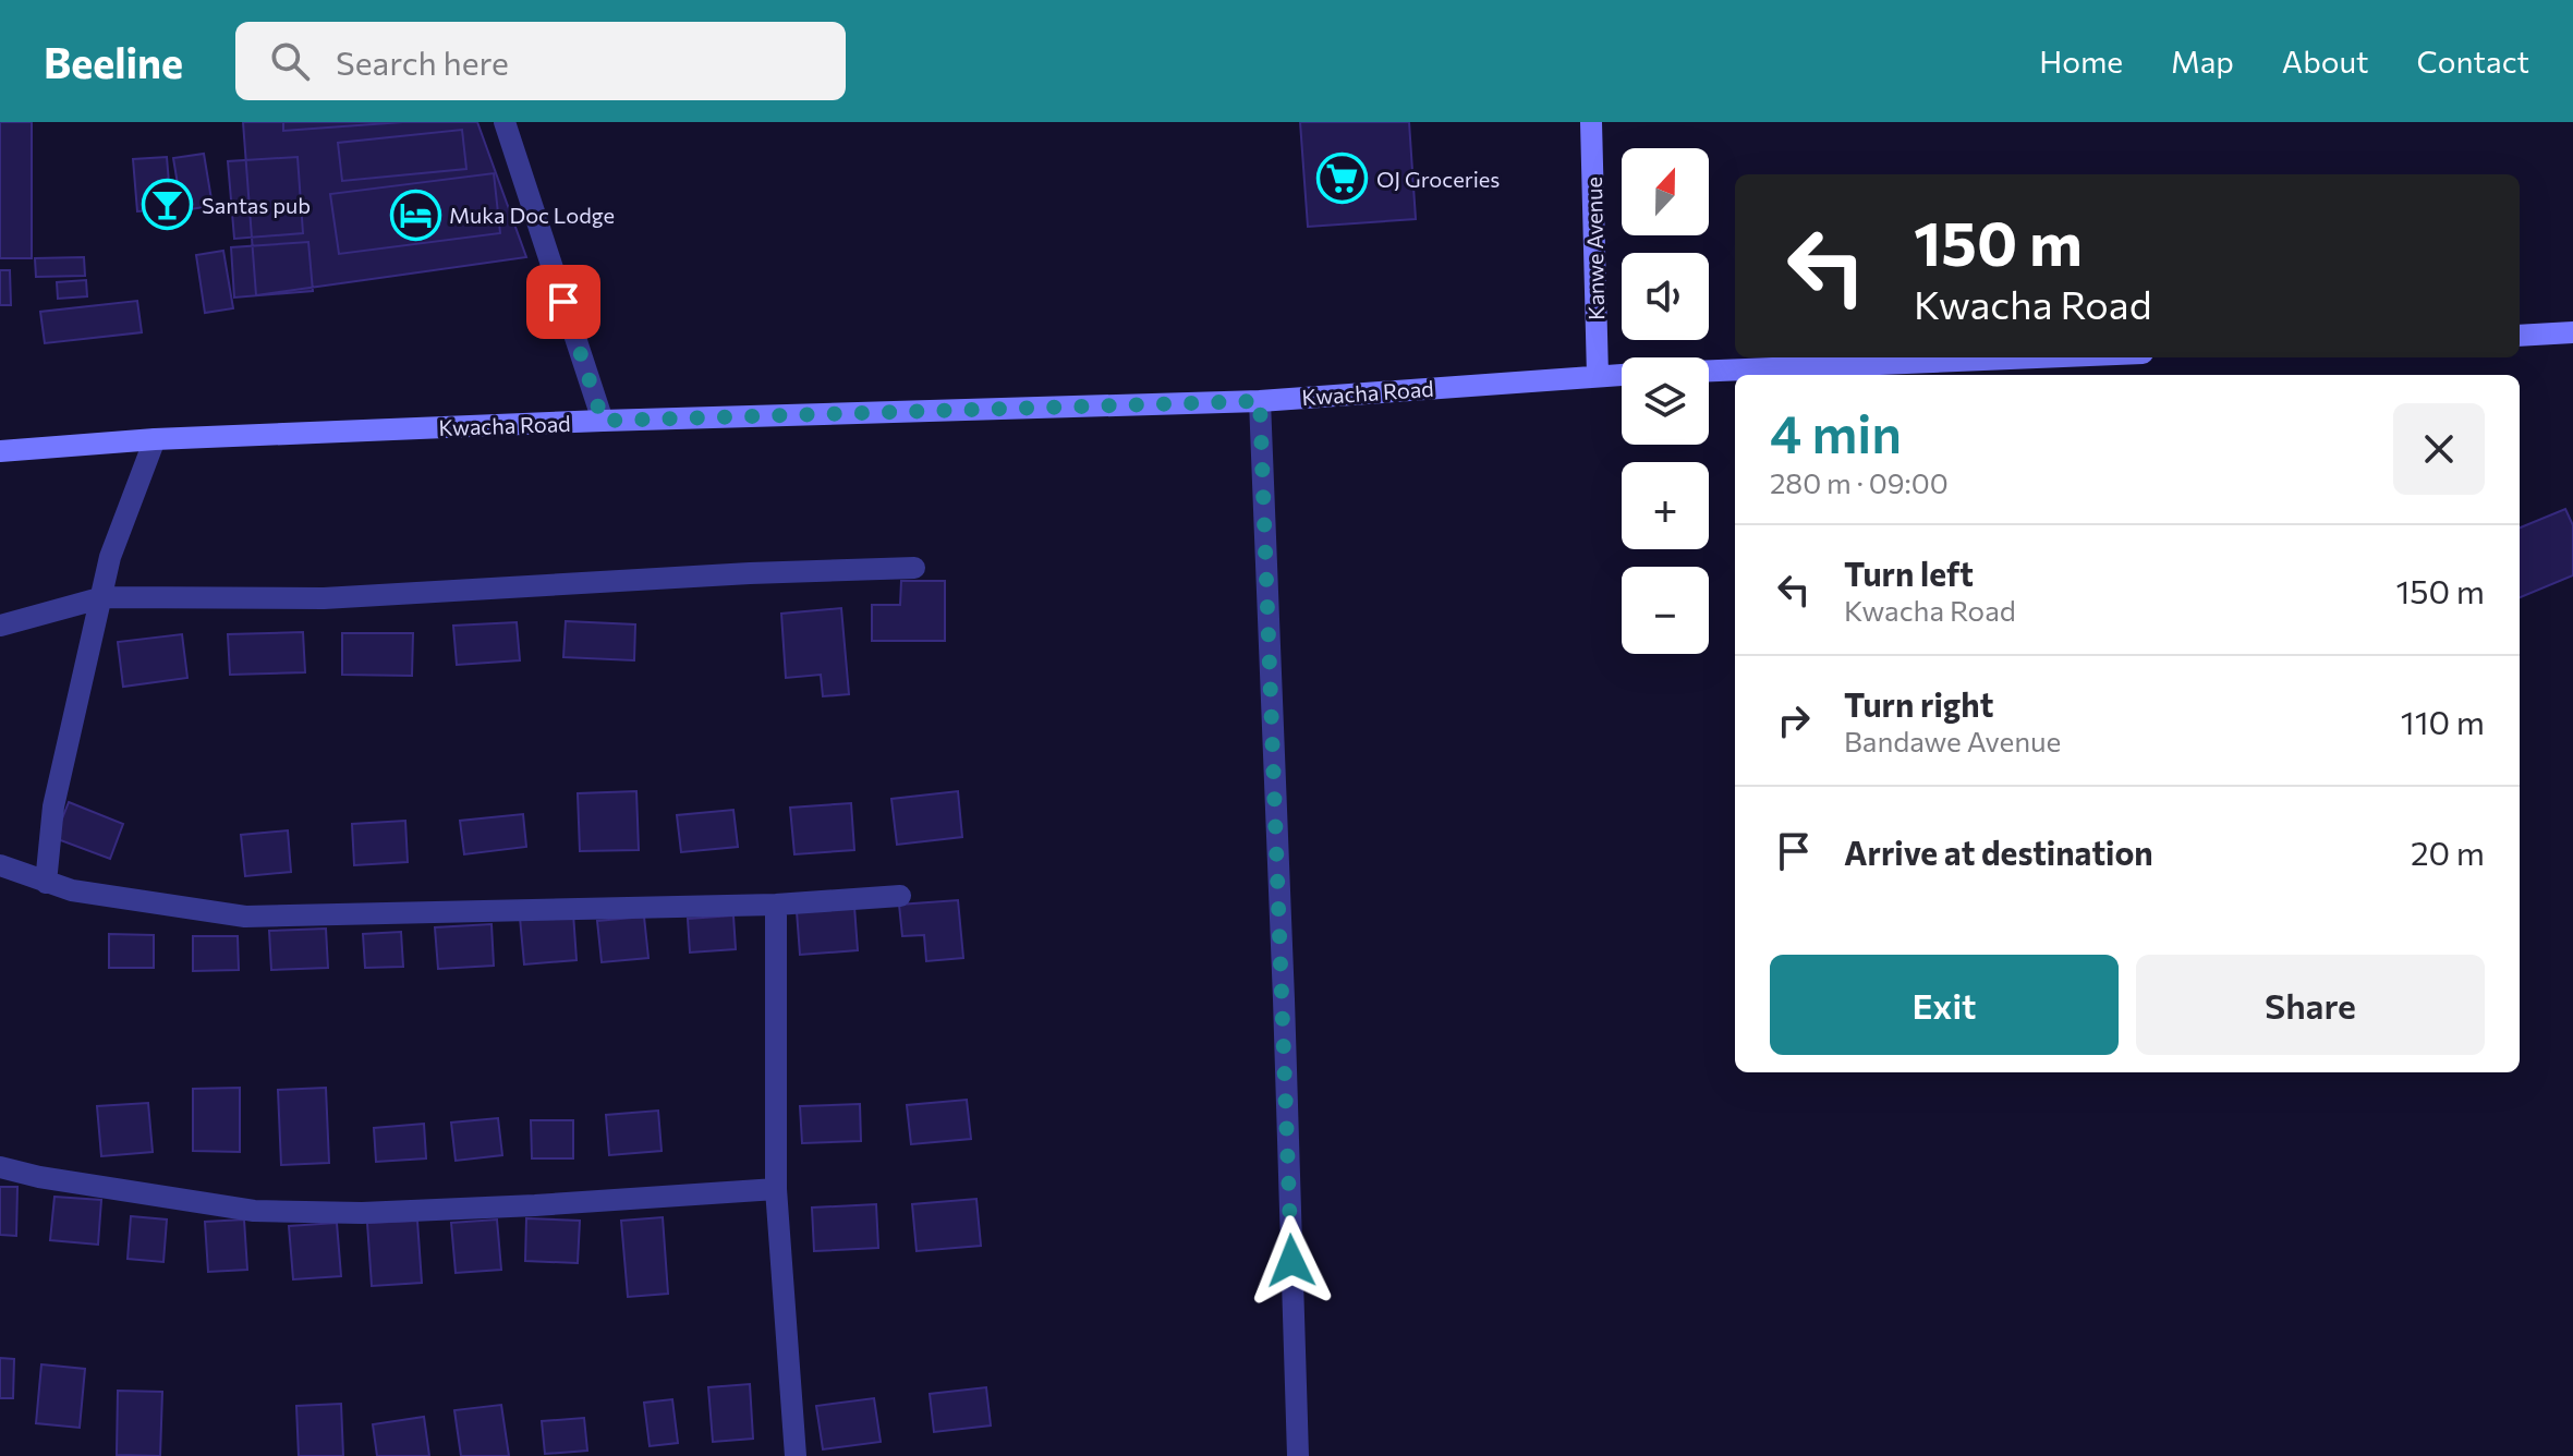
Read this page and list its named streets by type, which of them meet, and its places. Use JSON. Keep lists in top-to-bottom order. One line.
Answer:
{"streets":{"main road":["Kanwe Avenue","Kwacha Road"]},"crossings":[["Kanwe Avenue","Kwacha Road"]],"places":{"supermarket":["OJ Groceries"],"bar":["Santas pub"],"hotel":["Muka Doc Lodge"]},"north":"top","page":{"header":"Beeline","search":"Search here","nav":["Home","Map","About","Contact"],"map_buttons":["+","−"],"turn":["150 m","Kwacha Road"],"heading":["4 min","280 m · 09:00"],"list":[{"name":"Turn left","note":"Kwacha Road","value":"150 m"},{"name":"Turn right","note":"Bandawe Avenue","value":"110 m"},{"name":"Arrive at destination","value":"20 m"}],"buttons":["Exit","Share"]}}
